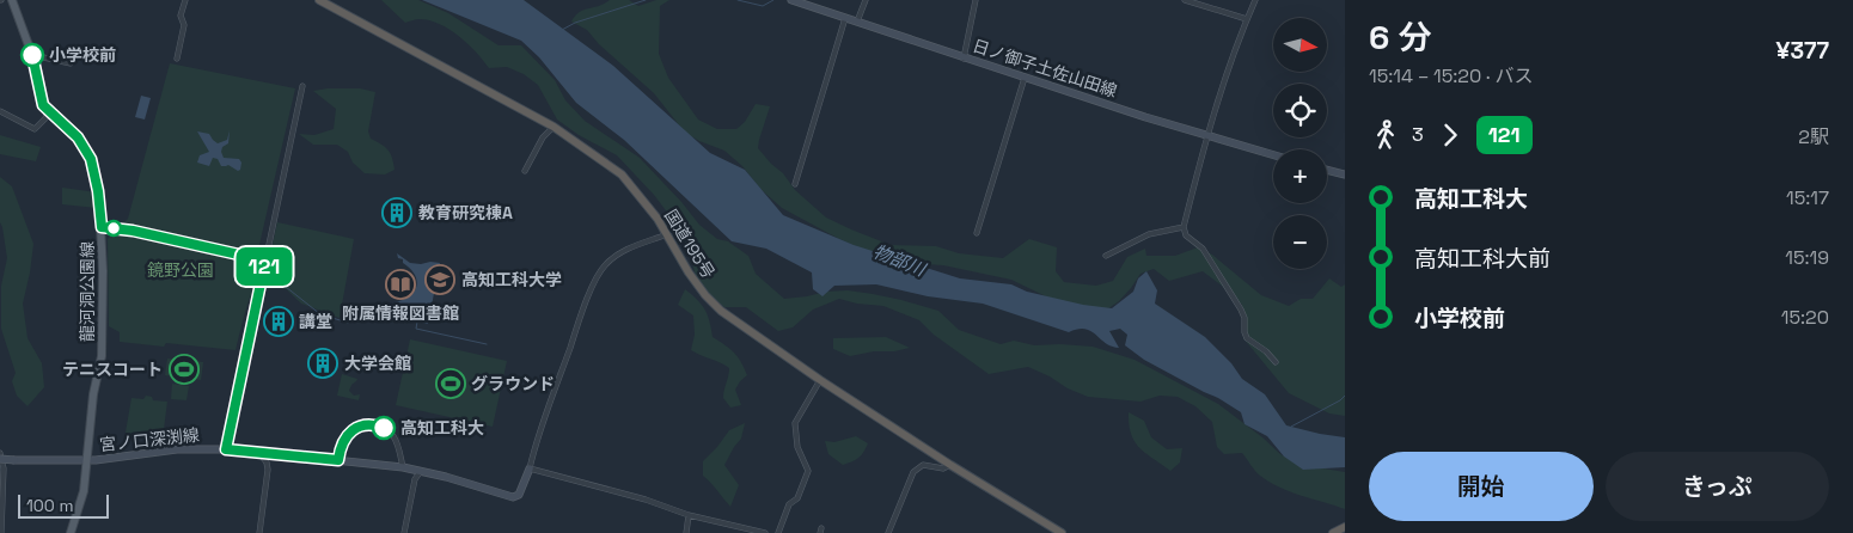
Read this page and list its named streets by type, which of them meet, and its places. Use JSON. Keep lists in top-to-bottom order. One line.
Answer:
{"streets":{"highway":["国道195号"],"main road":["日ノ御子土佐山田線","龍河洞公園線","宮ノ口深渕線"]},"crossings":[["龍河洞公園線","宮ノ口深渕線"]],"water":["物部川"],"parks":["鏡野公園"],"places":{"other":["小学校前","高知工科大"],"building":["教育研究棟A","講堂","大学会館"],"school or university":["高知工科大学"],"library":["附属情報図書館"],"sports":["テニスコート","グラウンド"]},"lines":["bus line 121"],"scale_bar":"100 m","north":"right","page":{"on_map":"121","heading":["6 分","15:14 – 15:20 · バス","¥377"],"map_buttons":["+","−"],"legs":["3","121","2駅"],"list":[{"name":"高知工科大","value":"15:17"},{"name":"高知工科大前","value":"15:19"},{"name":"小学校前","value":"15:20"}],"buttons":["開始","きっぷ"],"scale":"100 m"}}
